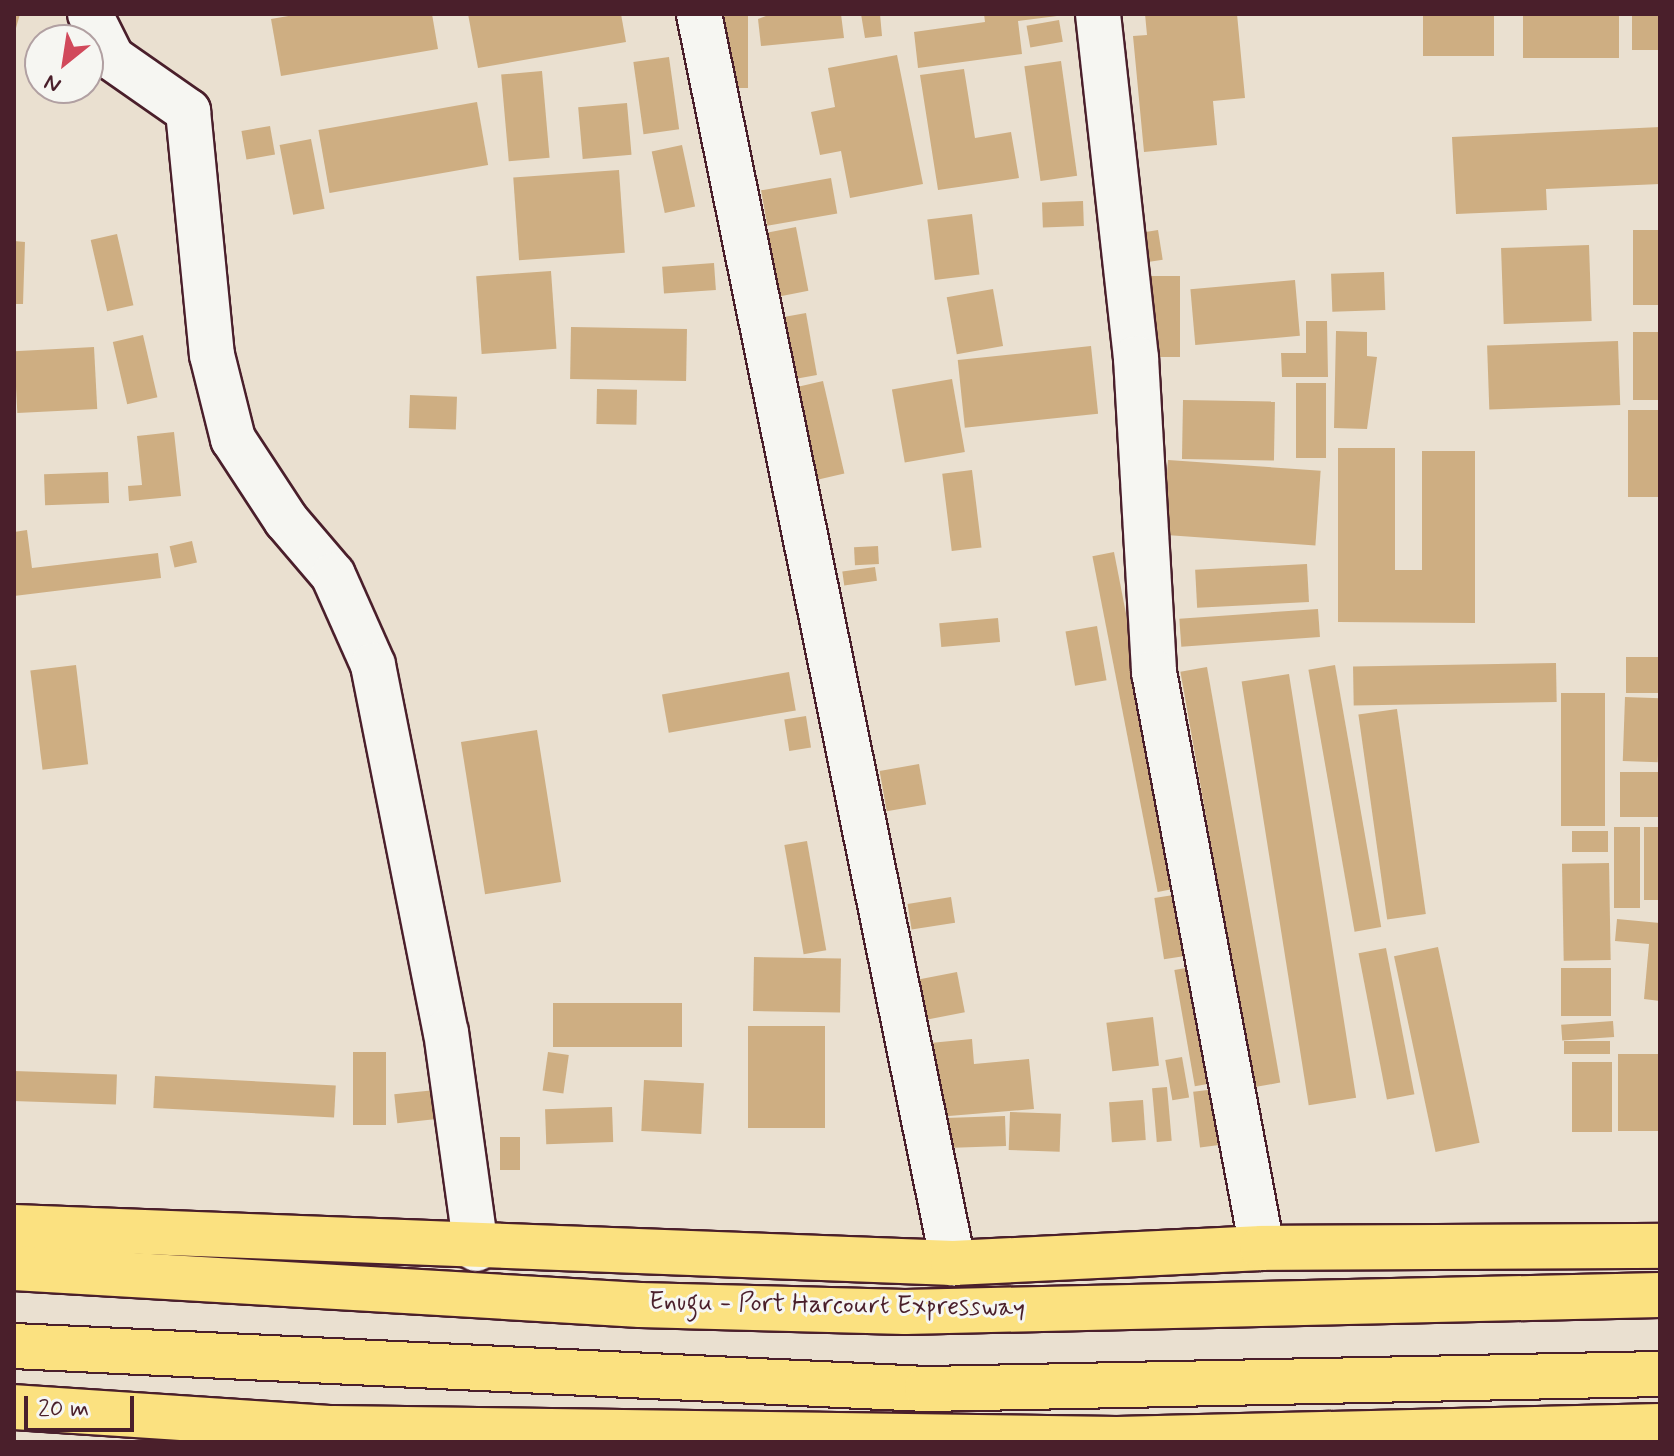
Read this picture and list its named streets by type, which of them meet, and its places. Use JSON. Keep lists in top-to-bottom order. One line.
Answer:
{"streets":{"main road":["Enugu - Port Harcourt Expressway"]},"scale_bar":"20 m","north":"bottom left"}
